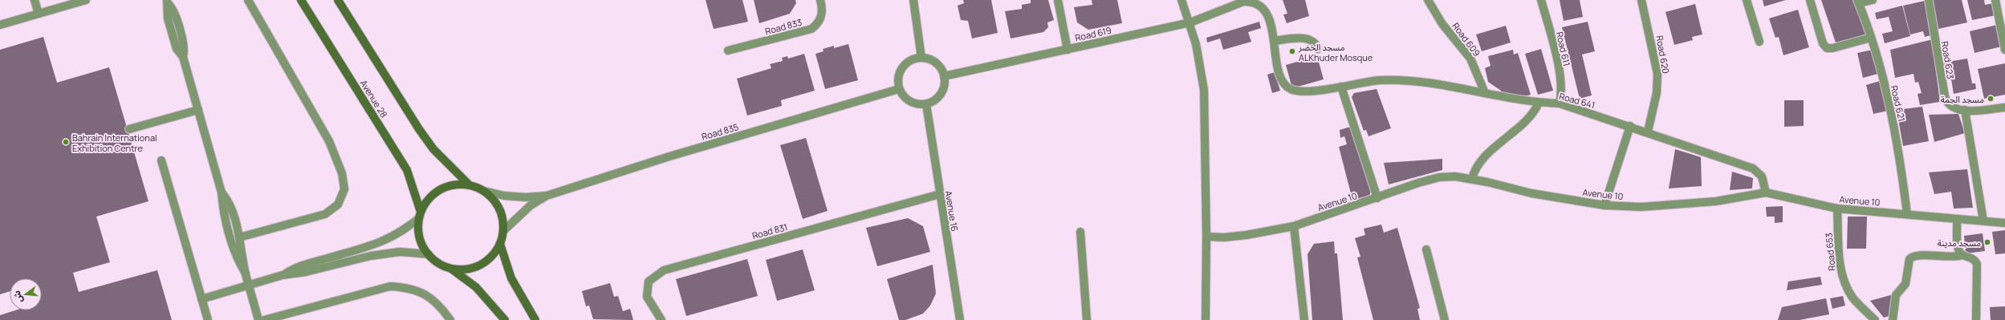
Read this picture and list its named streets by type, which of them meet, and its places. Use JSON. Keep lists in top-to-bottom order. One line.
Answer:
{"streets":{"main road":["Avenue 28"],"street":["Road 833","Road 619","Road 609","Road 611","Road 620","Road 623","Road 641","Road 621","Road 835","Avenue 10","Avenue 16","Road 831","Road 653"]},"crossings":[["Road 619","Road 835"],["Road 619","Avenue 16"],["Road 609","Road 641"],["Road 611","Road 641"],["Road 620","Road 641"],["Avenue 28","Road 835"],["Road 641","Avenue 10"],["Road 621","Avenue 10"],["Road 835","Avenue 16"],["Avenue 10","Road 653"],["Avenue 16","Road 831"]],"places":["مسجد الخضر ALKhuder Mosque","مسجد الجمة","Bahrain International Exhibition Centre","مسجد مدينة"],"north":"left"}
